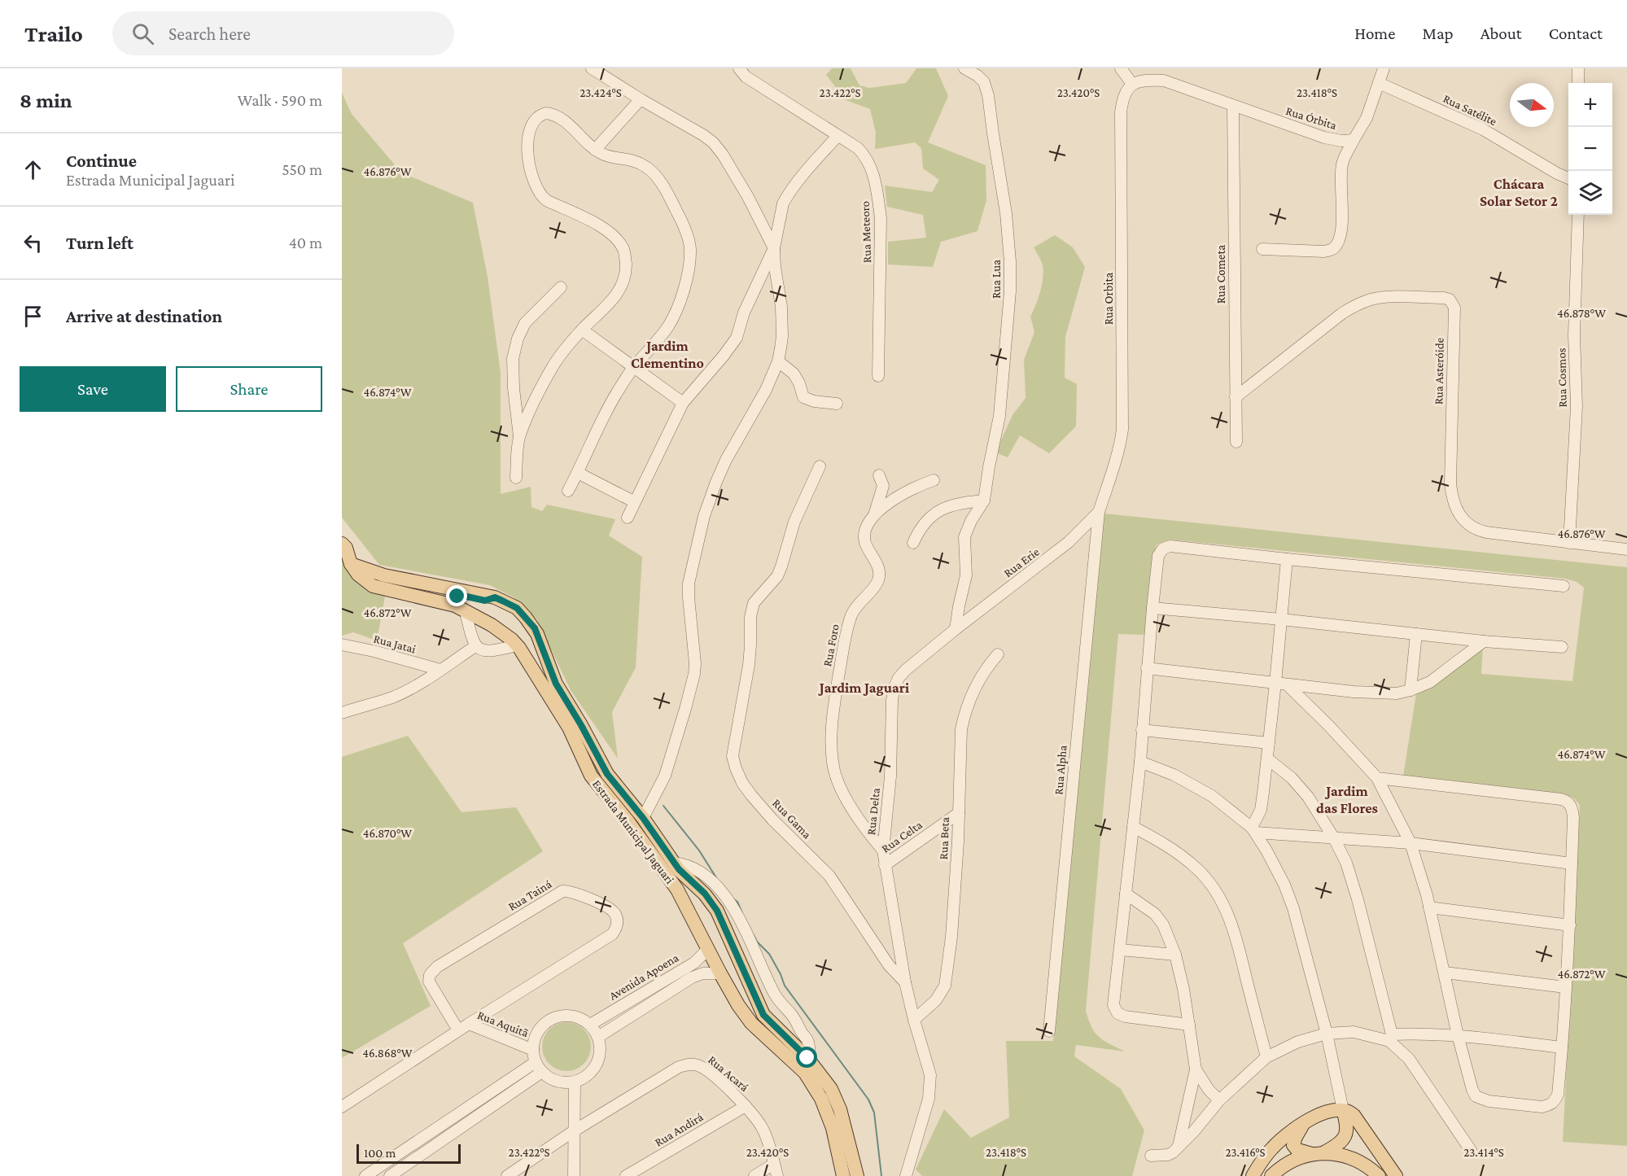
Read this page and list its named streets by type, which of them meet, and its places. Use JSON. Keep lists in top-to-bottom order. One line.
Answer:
{"streets":{"main road":["Estrada Municipal Jaguari"],"street":["Rua Satélite","Rua Órbita","Rua Meteoro","Rua Cometa","Rua Lua","Rua Orbita","Rua Asteróide","Rua Cosmos","Rua Erie","Rua Jatai","Rua Foro","Rua Alpha","Rua Delta","Rua Gama","Rua Celta","Rua Beta","Rua Tainá","Avenida Apoena","Rua Aquitã","Rua Acará","Rua Andirá"]},"crossings":[["Rua Órbita","Rua Cometa"],["Rua Órbita","Rua Orbita"],["Rua Cometa","Rua Asteróide"],["Rua Orbita","Rua Erie"],["Rua Orbita","Rua Alpha"],["Rua Asteróide","Rua Cosmos"],["Rua Erie","Rua Alpha"],["Rua Erie","Rua Delta"],["Rua Foro","Rua Delta"],["Rua Delta","Rua Gama"],["Rua Delta","Rua Celta"],["Rua Gama","Rua Beta"],["Estrada Municipal Jaguari","Avenida Apoena"],["Rua Celta","Rua Beta"],["Rua Tainá","Rua Aquitã"],["Avenida Apoena","Rua Aquitã"],["Rua Acará","Rua Andirá"]],"districts":["Chácara Solar Setor 2","Jardim Clementino","Jardim Jaguari","Jardim das Flores"],"scale_bar":"100 m","north":"right","page":{"header":"Trailo","search":"Search here","nav":["Home","Map","About","Contact"],"heading":["8 min","Walk · 590 m"],"map_buttons":["+","−"],"list":[["Continue","Estrada Municipal Jaguari","550 m"],["Turn left","40 m"],"Arrive at destination"],"buttons":["Save","Share"],"scale":"100 m"},"coordinates":["23.424°S","23.422°S","23.420°S","23.418°S","46.876°W","46.878°W","46.874°W","46.872°W","46.870°W","46.868°W","23.416°S","23.414°S"]}
